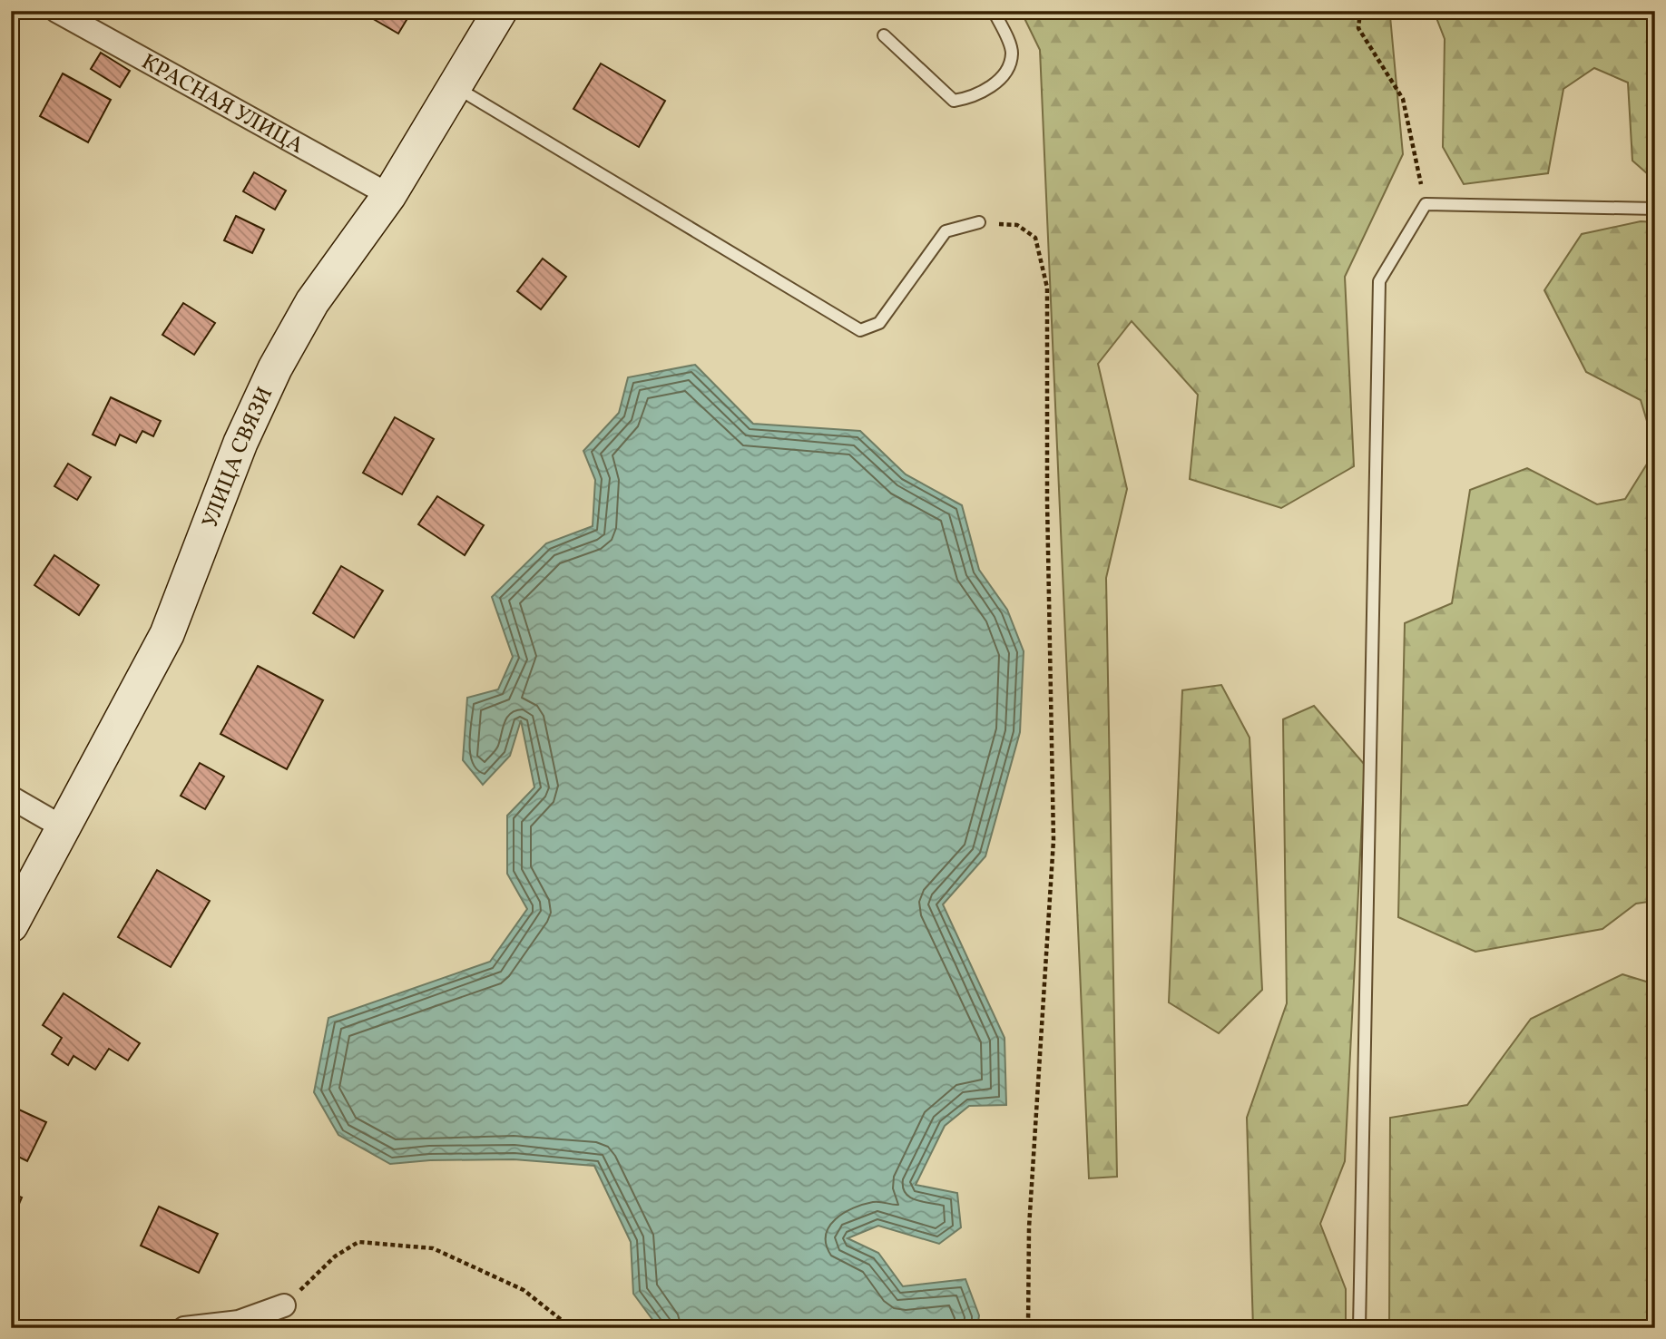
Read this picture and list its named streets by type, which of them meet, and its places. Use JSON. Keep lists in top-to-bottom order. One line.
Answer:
{"streets":{"main road":["УЛИЦА СВЯЗИ"],"street":["КРАСНАЯ УЛИЦА"]},"crossings":[["КРАСНАЯ УЛИЦА","УЛИЦА СВЯЗИ"]]}
